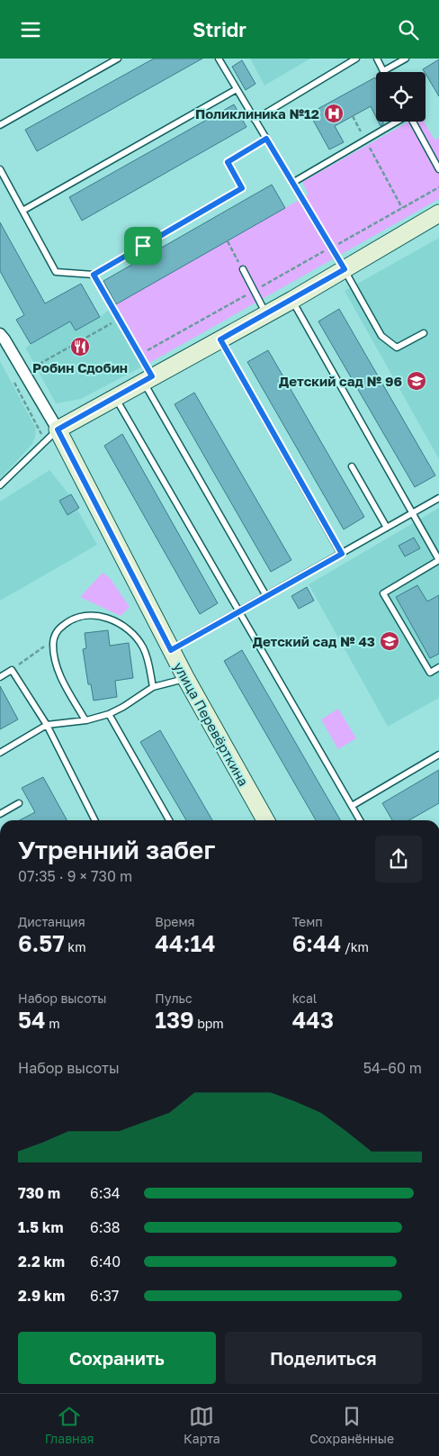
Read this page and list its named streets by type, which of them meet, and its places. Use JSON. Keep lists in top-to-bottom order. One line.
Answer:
{"streets":{"street":["улица Перевёрткина"]},"places":{"hospital":["Поликлиника №12"],"restaurant":["Робин Сдобин"],"school or university":["Детский сад № 96","Детский сад № 43"]},"page":{"header":"Stridr","heading":["Утренний забег","07:35 · 9 × 730 m"],"stats":[["Дистанция","6.57 km"],["Время","44:14"],["Темп","6:44 /km"],["Набор высоты","54 m"],["Пульс","139 bpm"],["kcal","443"]],"chart":["Набор высоты","54–60 m"],"list":[{"name":"730 m","note":"6:34"},{"name":"1.5 km","note":"6:38"},{"name":"2.2 km","note":"6:40"},{"name":"2.9 km","note":"6:37"}],"buttons":["Сохранить","Поделиться"],"tabs":["Главная","Карта","Сохранённые"]}}
